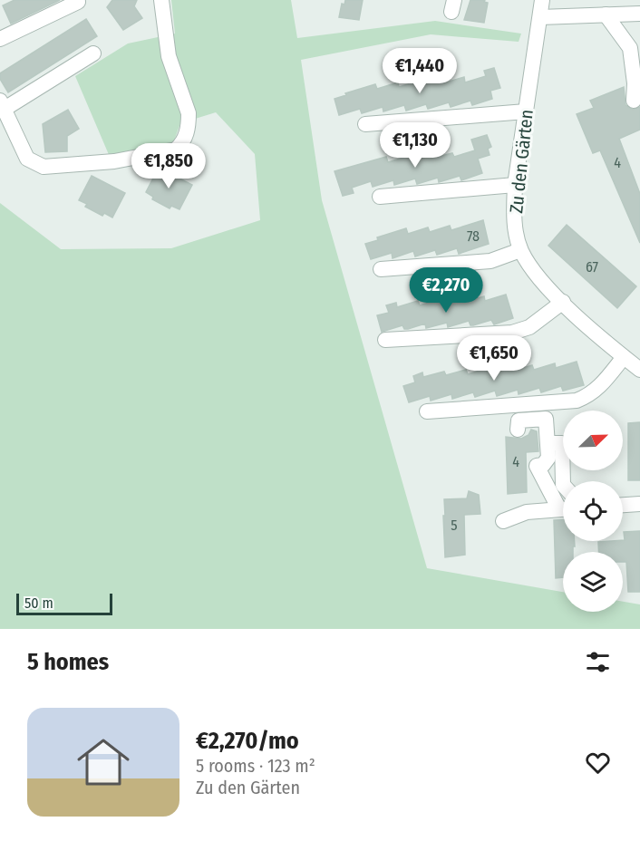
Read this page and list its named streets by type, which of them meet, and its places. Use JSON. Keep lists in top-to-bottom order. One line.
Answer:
{"streets":{"street":["Zu den Gärten"]},"house_numbers":["4","78","67","4","5"],"scale_bar":"50 m","north":"top right","page":{"price":["€1,440","€1,130","€1,850","€2,270","€1,650"],"scale":"50 m","heading":"5 homes","list":[{"name":"€2,270/mo","note":"5 rooms · 123 m² · Zu den Gärten"}]}}
